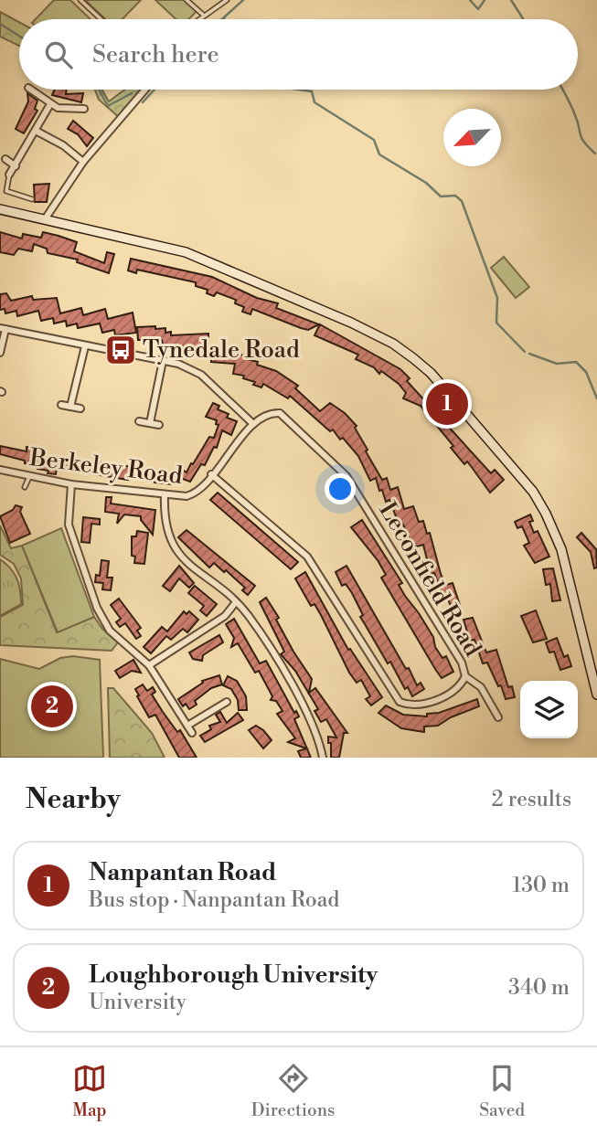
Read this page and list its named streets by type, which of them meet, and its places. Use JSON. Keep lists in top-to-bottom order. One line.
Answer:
{"streets":{"street":["Berkeley Road","Leconfield Road"]},"crossings":[["Berkeley Road","Leconfield Road"]],"places":{"bus stop":["Tynedale Road"]},"north":"bottom left","page":{"search":"Search here","pins":["1","2"],"heading":["Nearby","2 results"],"list":[{"mark":"1","name":"Nanpantan Road","note":"Bus stop · Nanpantan Road","value":"130 m"},{"mark":"2","name":"Loughborough University","note":"University","value":"340 m"}],"nav":["Map","Directions","Saved"]}}
